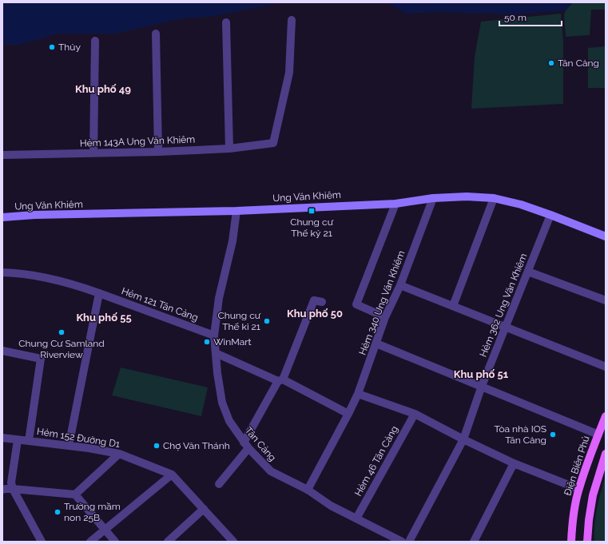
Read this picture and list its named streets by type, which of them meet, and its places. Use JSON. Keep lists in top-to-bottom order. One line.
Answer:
{"streets":{"main road":["Ung Văn Khiêm","Điện Biên Phủ"],"street":["Hẻm 143A Ung Văn Khiêm","Hẻm 340 Ung Văn Khiêm","Hẻm 121 Tân Cảng","Hẻm 362 Ung Văn Khiêm","Hẻm 152 Đường D1","Tân Cảng","Hẻm 46 Tân Cảng"]},"crossings":[["Ung Văn Khiêm","Hẻm 340 Ung Văn Khiêm"],["Ung Văn Khiêm","Hẻm 362 Ung Văn Khiêm"],["Ung Văn Khiêm","Tân Cảng"],["Hẻm 340 Ung Văn Khiêm","Tân Cảng"],["Hẻm 121 Tân Cảng","Tân Cảng"],["Tân Cảng","Hẻm 46 Tân Cảng"]],"districts":["Khu phố 49","Khu phố 50","Khu phố 55","Khu phố 51"],"places":{"other":["Thủy","Tân Cảng","Chung cư Thế kỉ 21","Chung Cư Samland Riverview","WinMart","Tòa nhà IOS Tân Cảng","Chợ Văn Thánh","Trường mầm non 25B"],"transit":["Chung cư Thế kỷ 21"]},"scale_bar":"50 m"}
